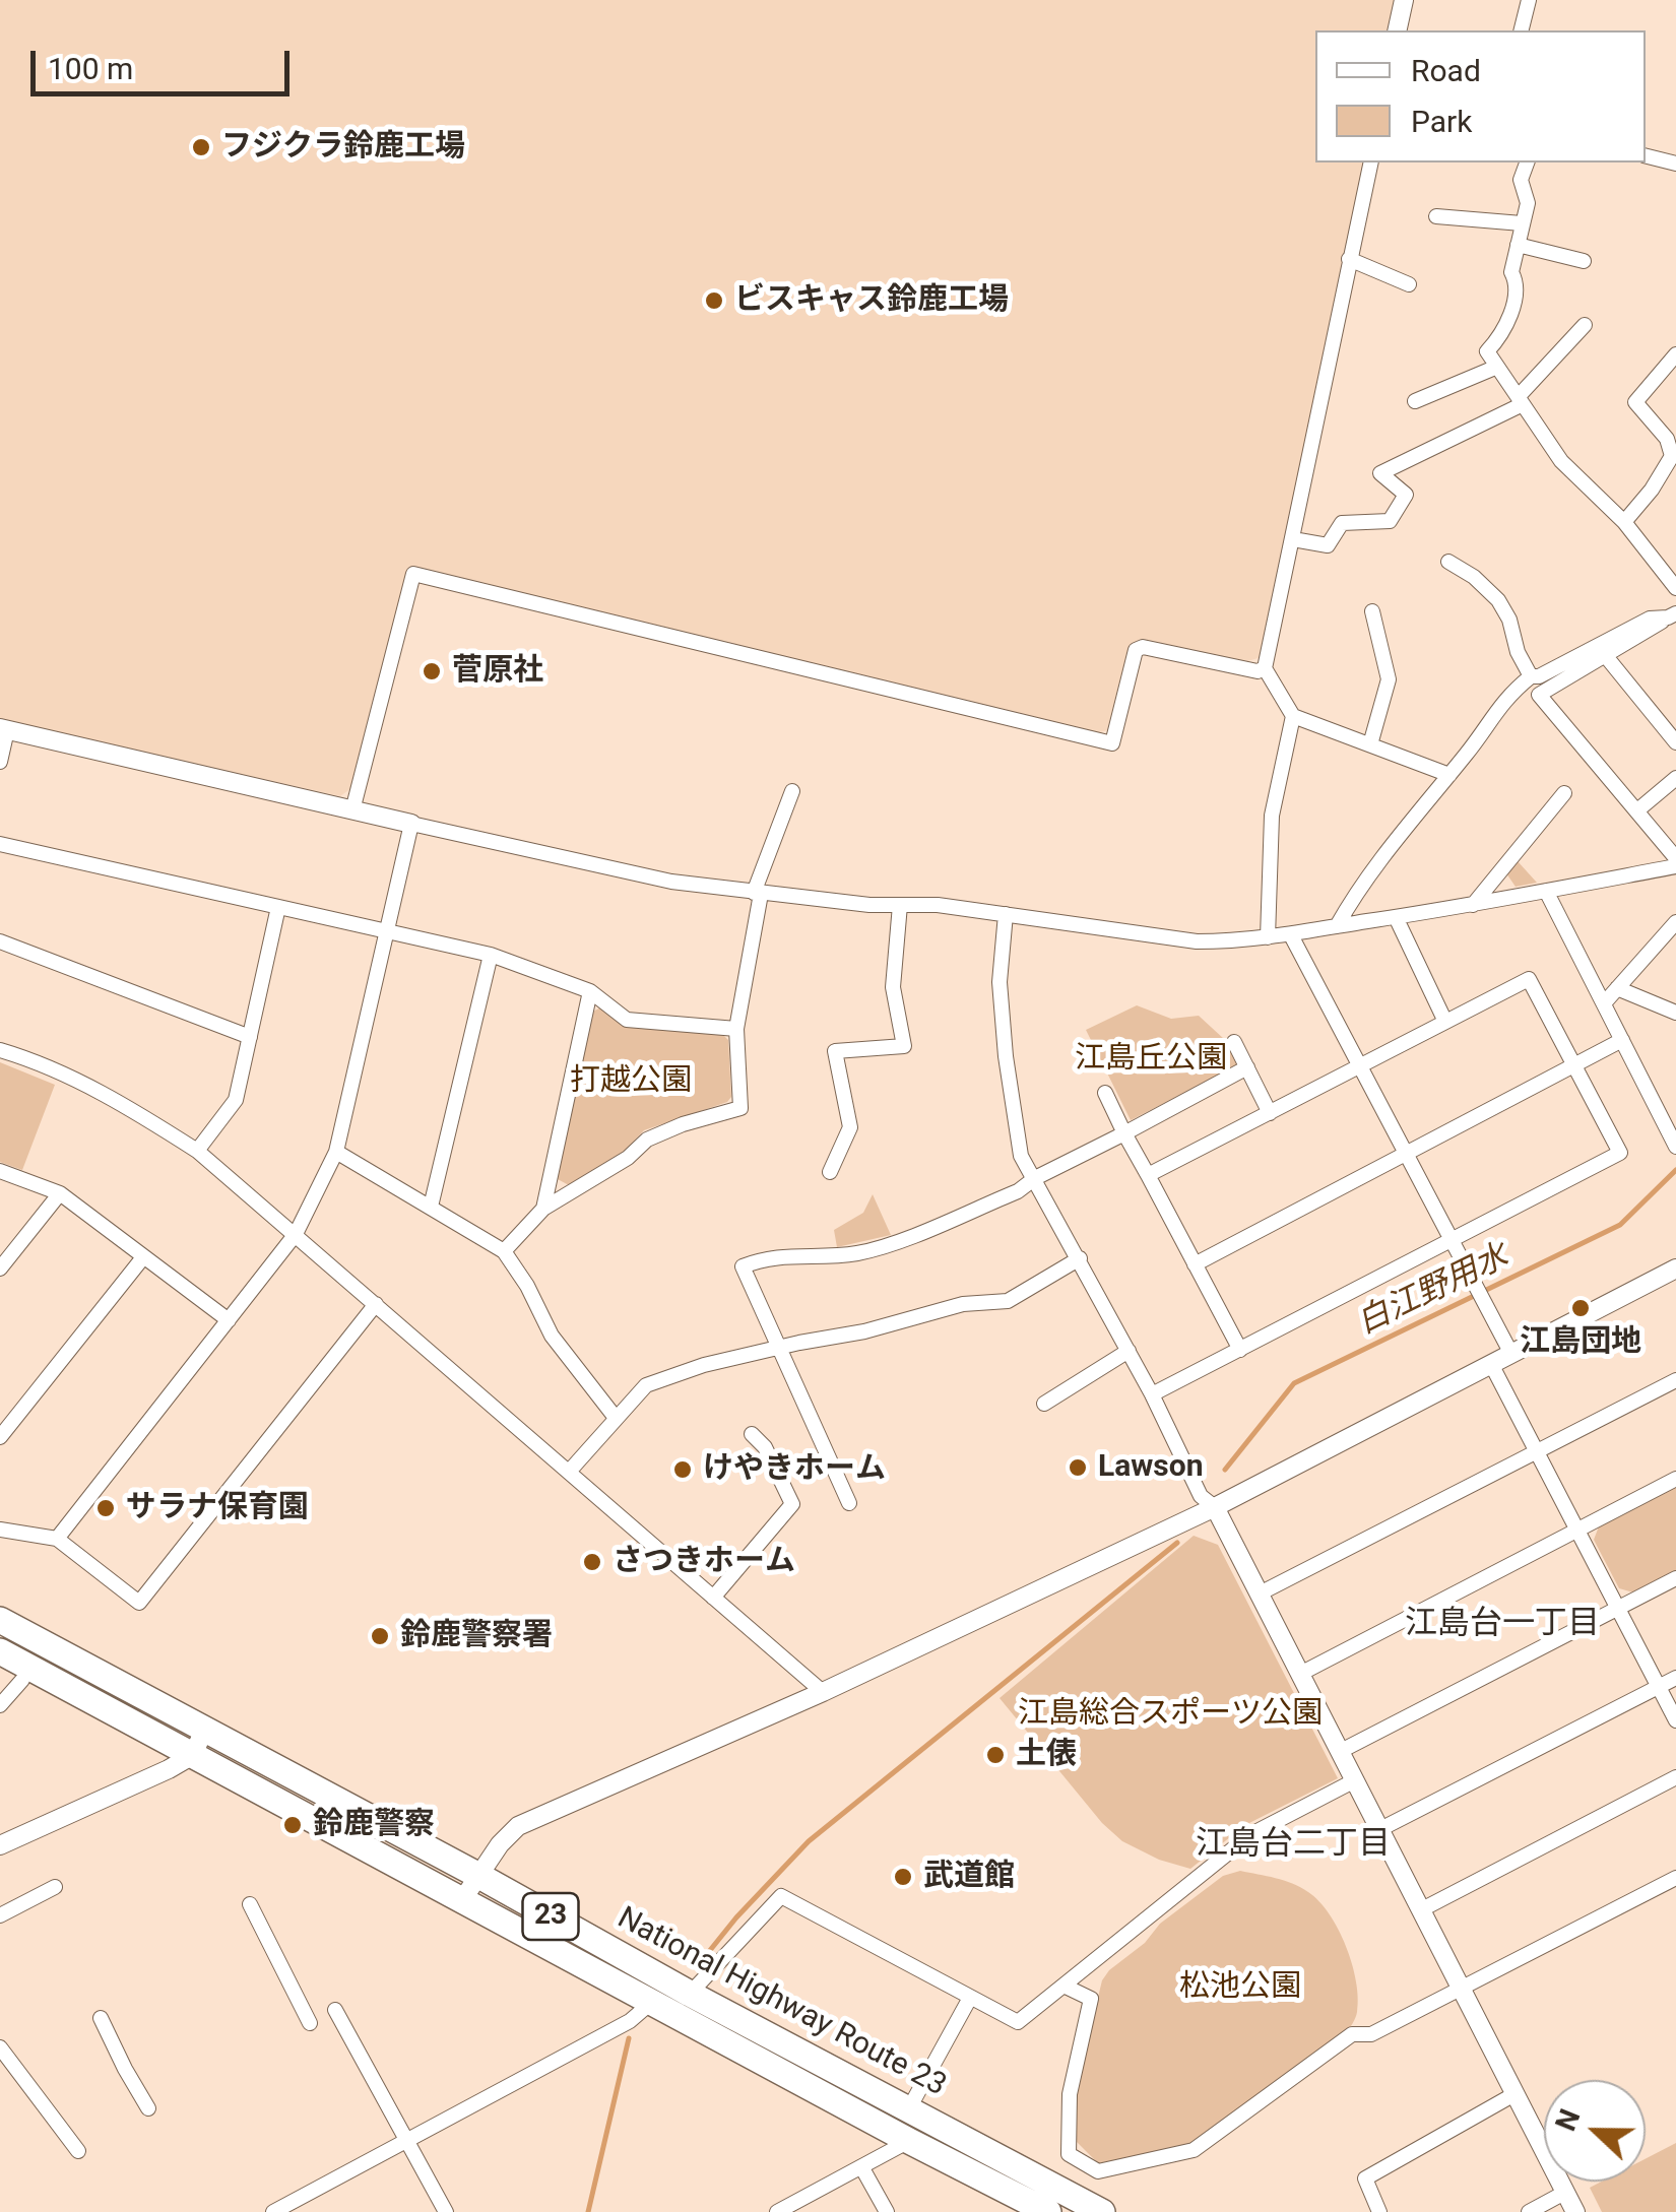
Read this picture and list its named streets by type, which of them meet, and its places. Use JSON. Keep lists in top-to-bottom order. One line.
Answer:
{"streets":{"highway":["23","National Highway Route 23"]},"districts":["江島台一丁目","江島台二丁目"],"water":["白江野用水"],"parks":["江島丘公園","打越公園","江島総合スポーツ公園","松池公園"],"places":["フジクラ鈴鹿工場","ビスキャス鈴鹿工場","菅原社","江島団地","Lawson","けやきホーム","サラナ保育園","さつきホーム","鈴鹿警察署","土俵","鈴鹿警察","武道館"],"legend":["Road","Park"],"scale_bar":"100 m","north":"left"}
